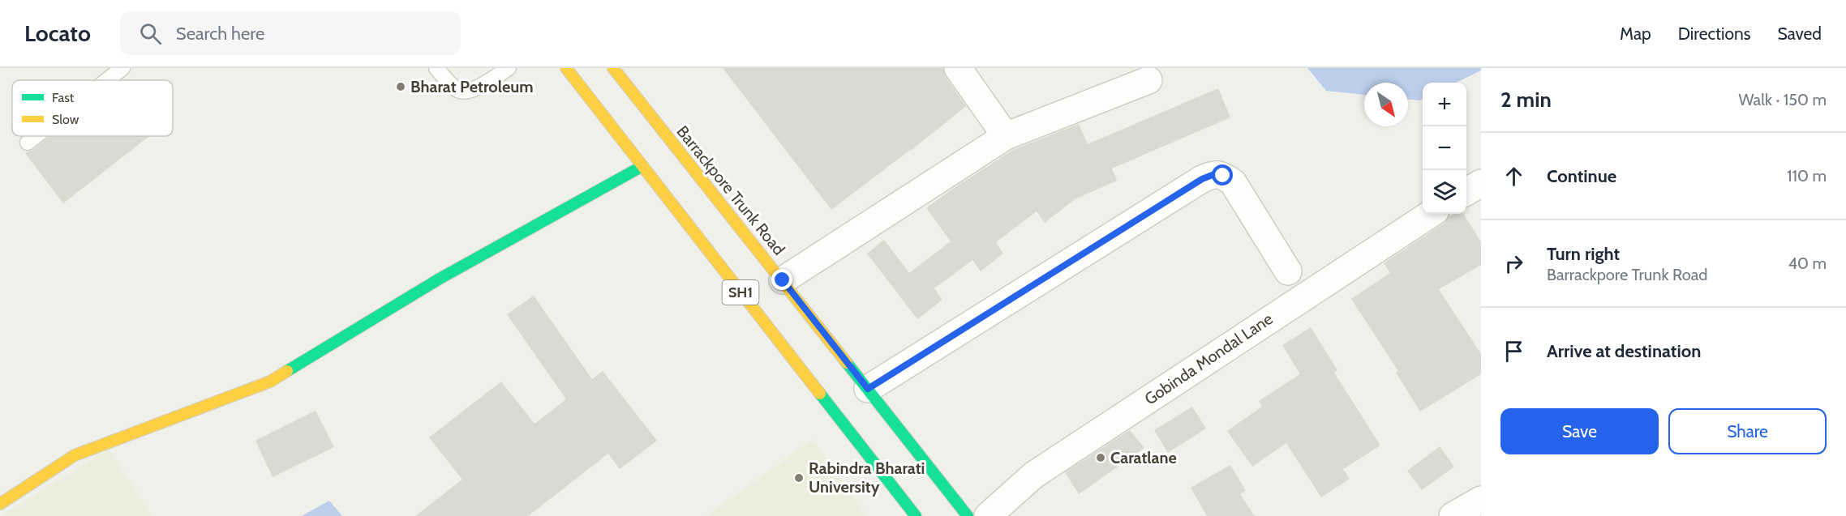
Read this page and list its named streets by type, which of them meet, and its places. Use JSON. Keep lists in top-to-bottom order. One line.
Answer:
{"streets":{"main road":["Barrackpore Trunk Road","SH1"],"street":["Gobinda Mondal Lane"]},"places":["Bharat Petroleum","Caratlane","Rabindra Bharati University"],"legend":["Fast","Slow"],"north":"bottom right","page":{"header":"Locato","search":"Search here","nav":["Map","Directions","Saved"],"heading":["2 min","Walk · 150 m"],"map_buttons":["+","−"],"list":[["Continue","110 m"],["Turn right","Barrackpore Trunk Road","40 m"],"Arrive at destination"],"buttons":["Save","Share"]}}
